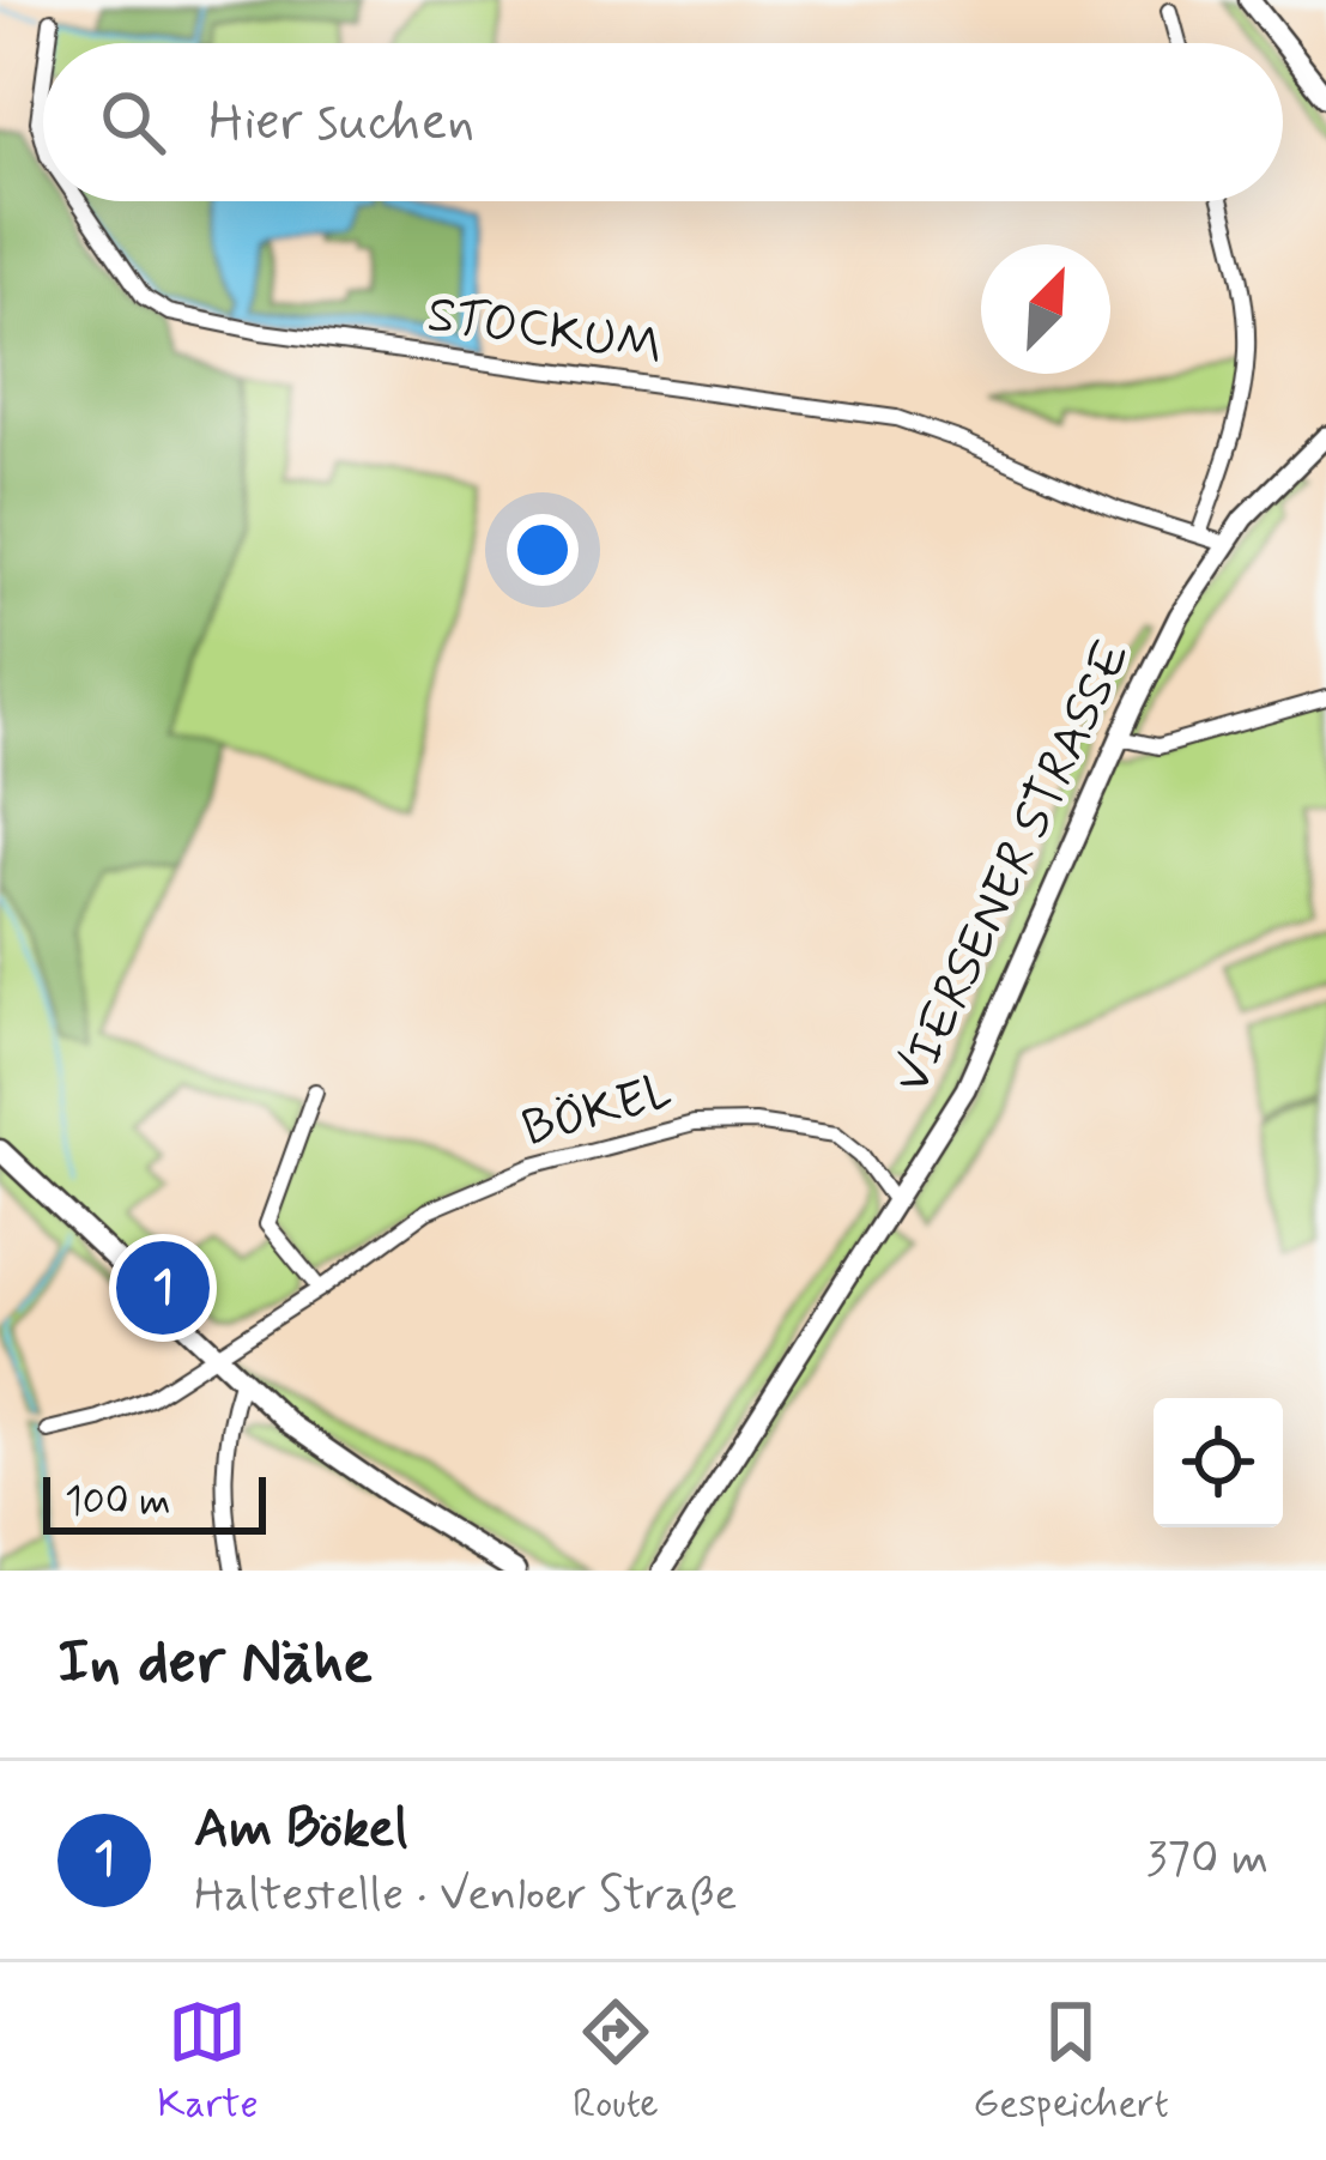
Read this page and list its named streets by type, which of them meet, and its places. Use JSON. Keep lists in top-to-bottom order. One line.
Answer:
{"streets":{"street":["STOCKUM","VIERSENER STRASSE","BÖKEL"]},"crossings":[["STOCKUM","VIERSENER STRASSE"],["VIERSENER STRASSE","BÖKEL"]],"scale_bar":"100 m","north":"top right","page":{"search":"Hier suchen","pins":"1","scale":"100 m","heading":"In der Nähe","list":[{"mark":"1","name":"Am Bökel","note":"Haltestelle · Venloer Straße","value":"370 m"}],"nav":["Karte","Route","Gespeichert"]}}
